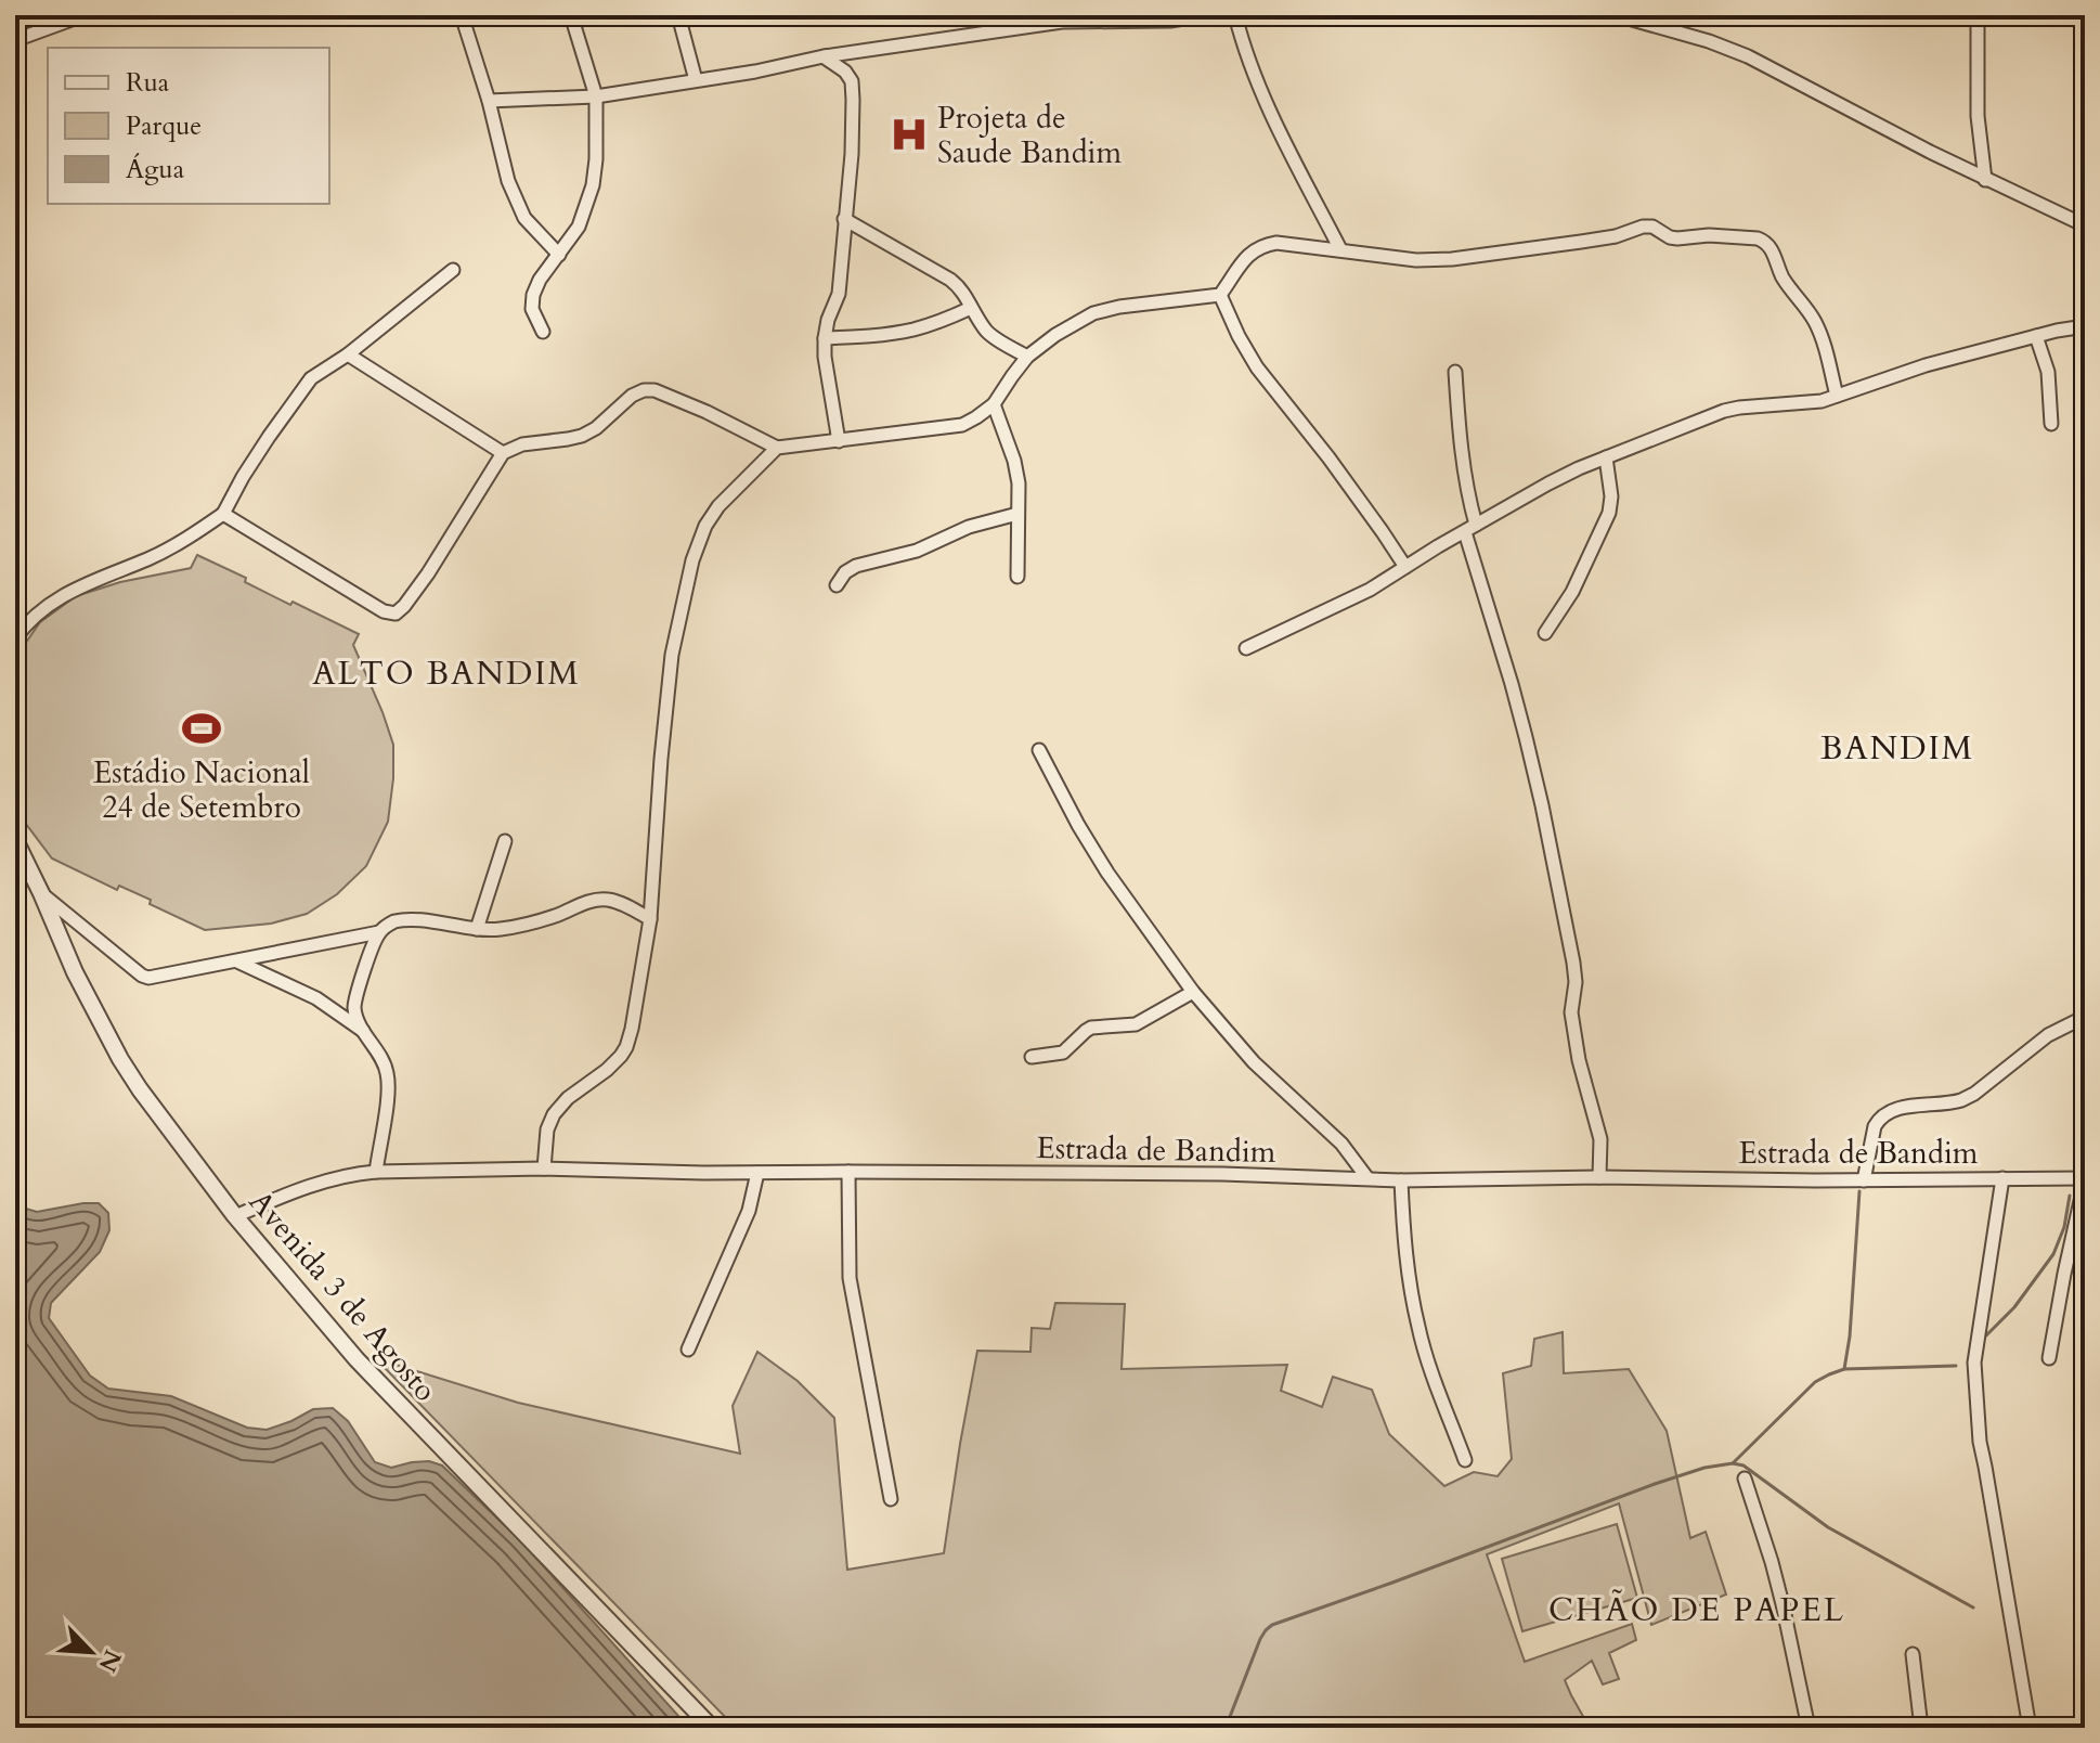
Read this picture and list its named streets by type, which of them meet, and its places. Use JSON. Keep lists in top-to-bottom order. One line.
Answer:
{"streets":{"street":["Estrada de Bandim","Avenida 3 de Agosto"]},"crossings":[["Estrada de Bandim","Avenida 3 de Agosto"]],"districts":["ALTO BANDIM","BANDIM","CHÃO DE PAPEL"],"places":{"hospital":["Projeta de Saude Bandim"],"sports":["Estádio Nacional 24 de Setembro"]},"legend":["Rua","Parque","Água"],"north":"bottom right"}
